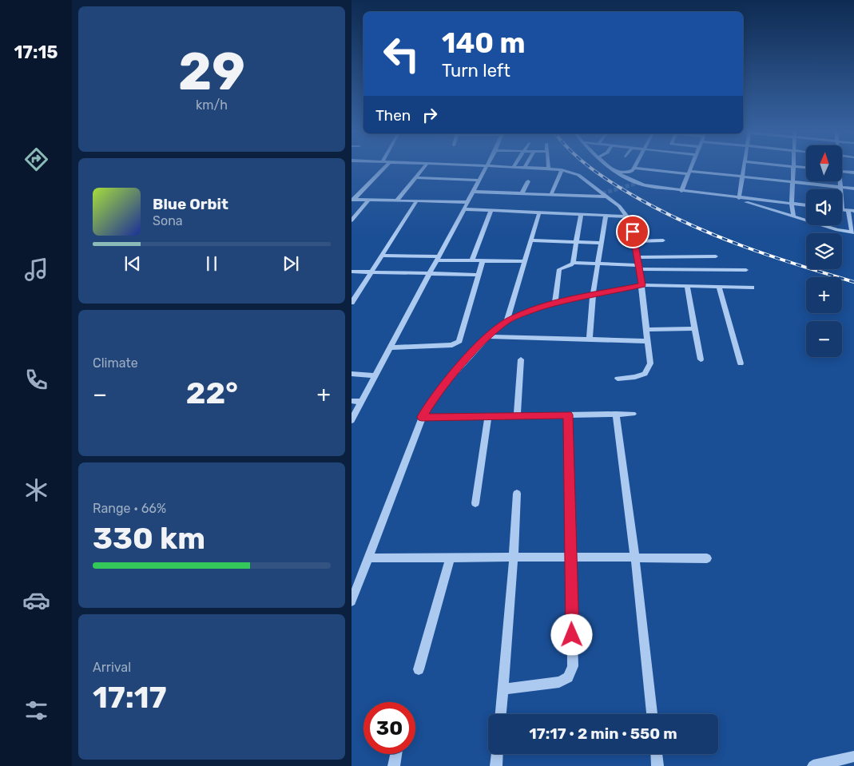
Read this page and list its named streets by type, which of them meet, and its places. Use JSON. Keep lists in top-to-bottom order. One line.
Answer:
{"north":"top","page":{"tabs":"17:15","tile":[["29","km/h"],"Climate",["Range · 66%","330 km"],["Arrival","17:17"]],"turn":["140 m","Turn left"],"then":"Then","map_buttons":["+","−"],"song":["Blue Orbit","Sona"],"heat":["−","22°","+"],"limit":"30","trip":"17:17 · 2 min · 550 m"}}
